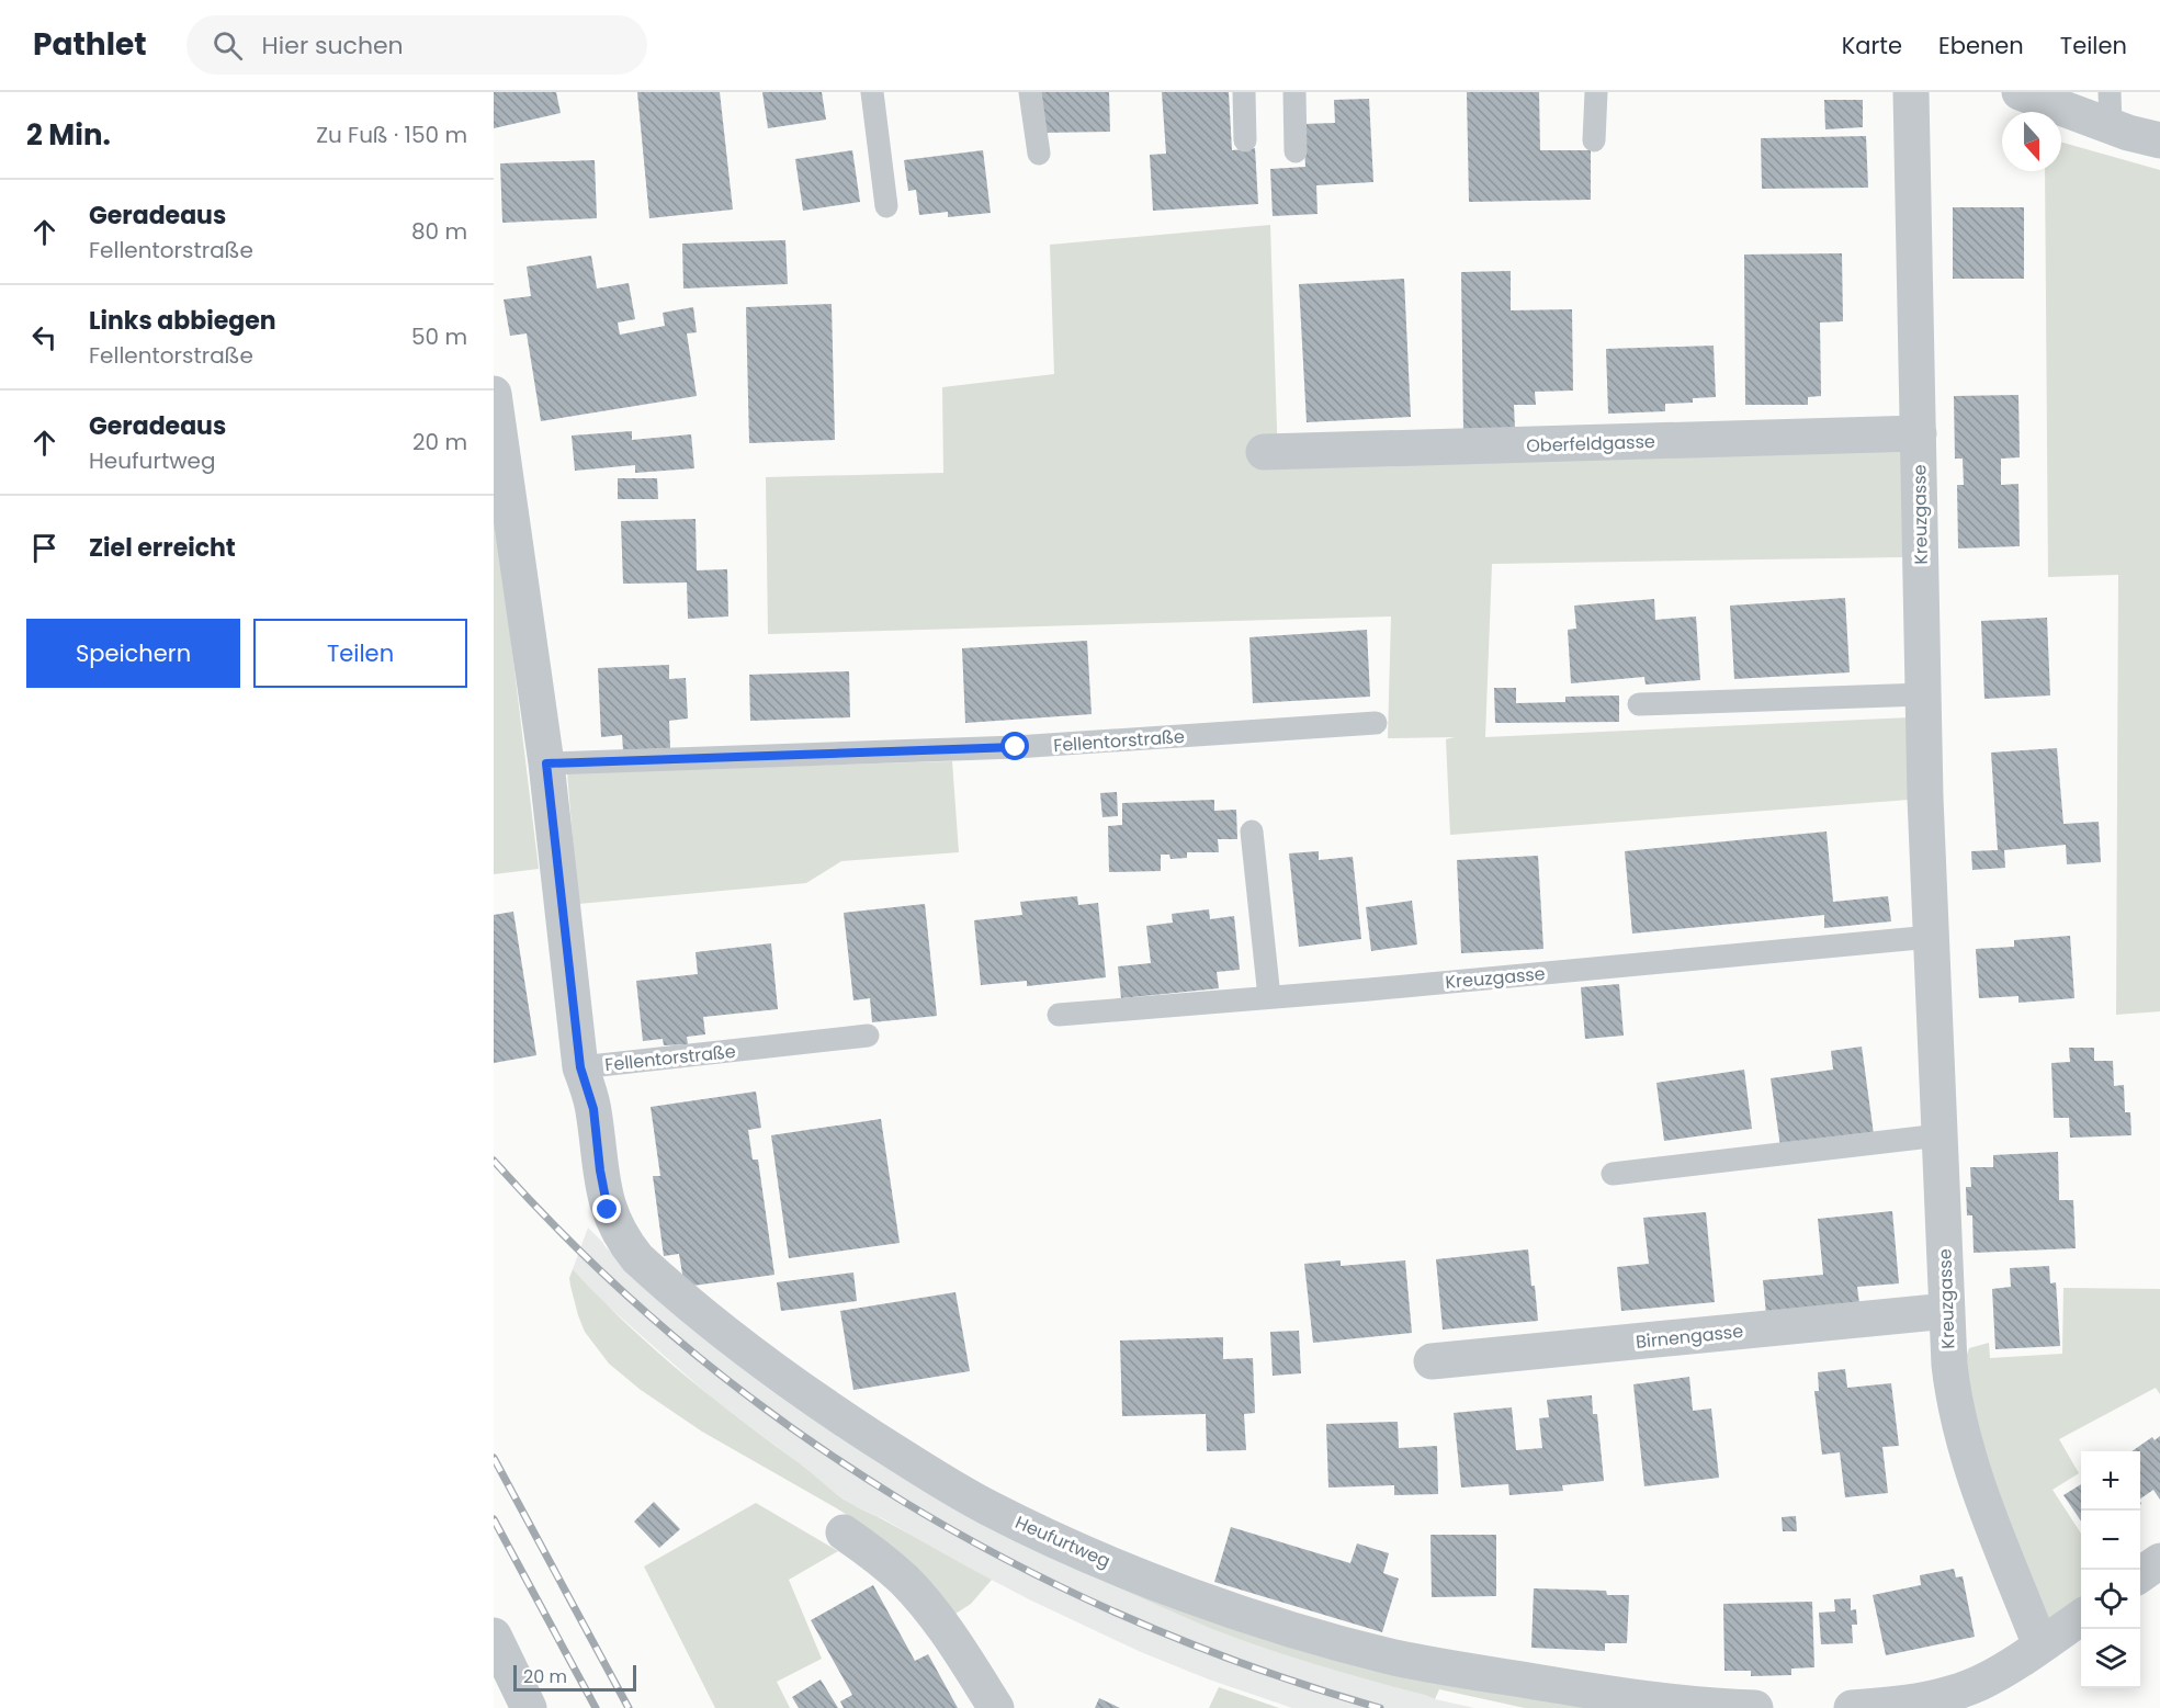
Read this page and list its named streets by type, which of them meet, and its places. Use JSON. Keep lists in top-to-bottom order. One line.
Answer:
{"streets":{"street":["Oberfeldgasse","Kreuzgasse","Fellentorstraße","Birnengasse","Heufurtweg"]},"crossings":[["Oberfeldgasse","Kreuzgasse"],["Kreuzgasse","Birnengasse"],["Fellentorstraße","Heufurtweg"]],"scale_bar":"20 m","north":"bottom","page":{"header":"Pathlet","search":"Hier suchen","nav":["Karte","Ebenen","Teilen"],"heading":["2 Min.","Zu Fuß · 150 m"],"list":[["Geradeaus","Fellentorstraße","80 m"],["Links abbiegen","Fellentorstraße","50 m"],["Geradeaus","Heufurtweg","20 m"],"Ziel erreicht"],"buttons":["Speichern","Teilen"],"map_buttons":["+","−"],"scale":"20 m"}}
